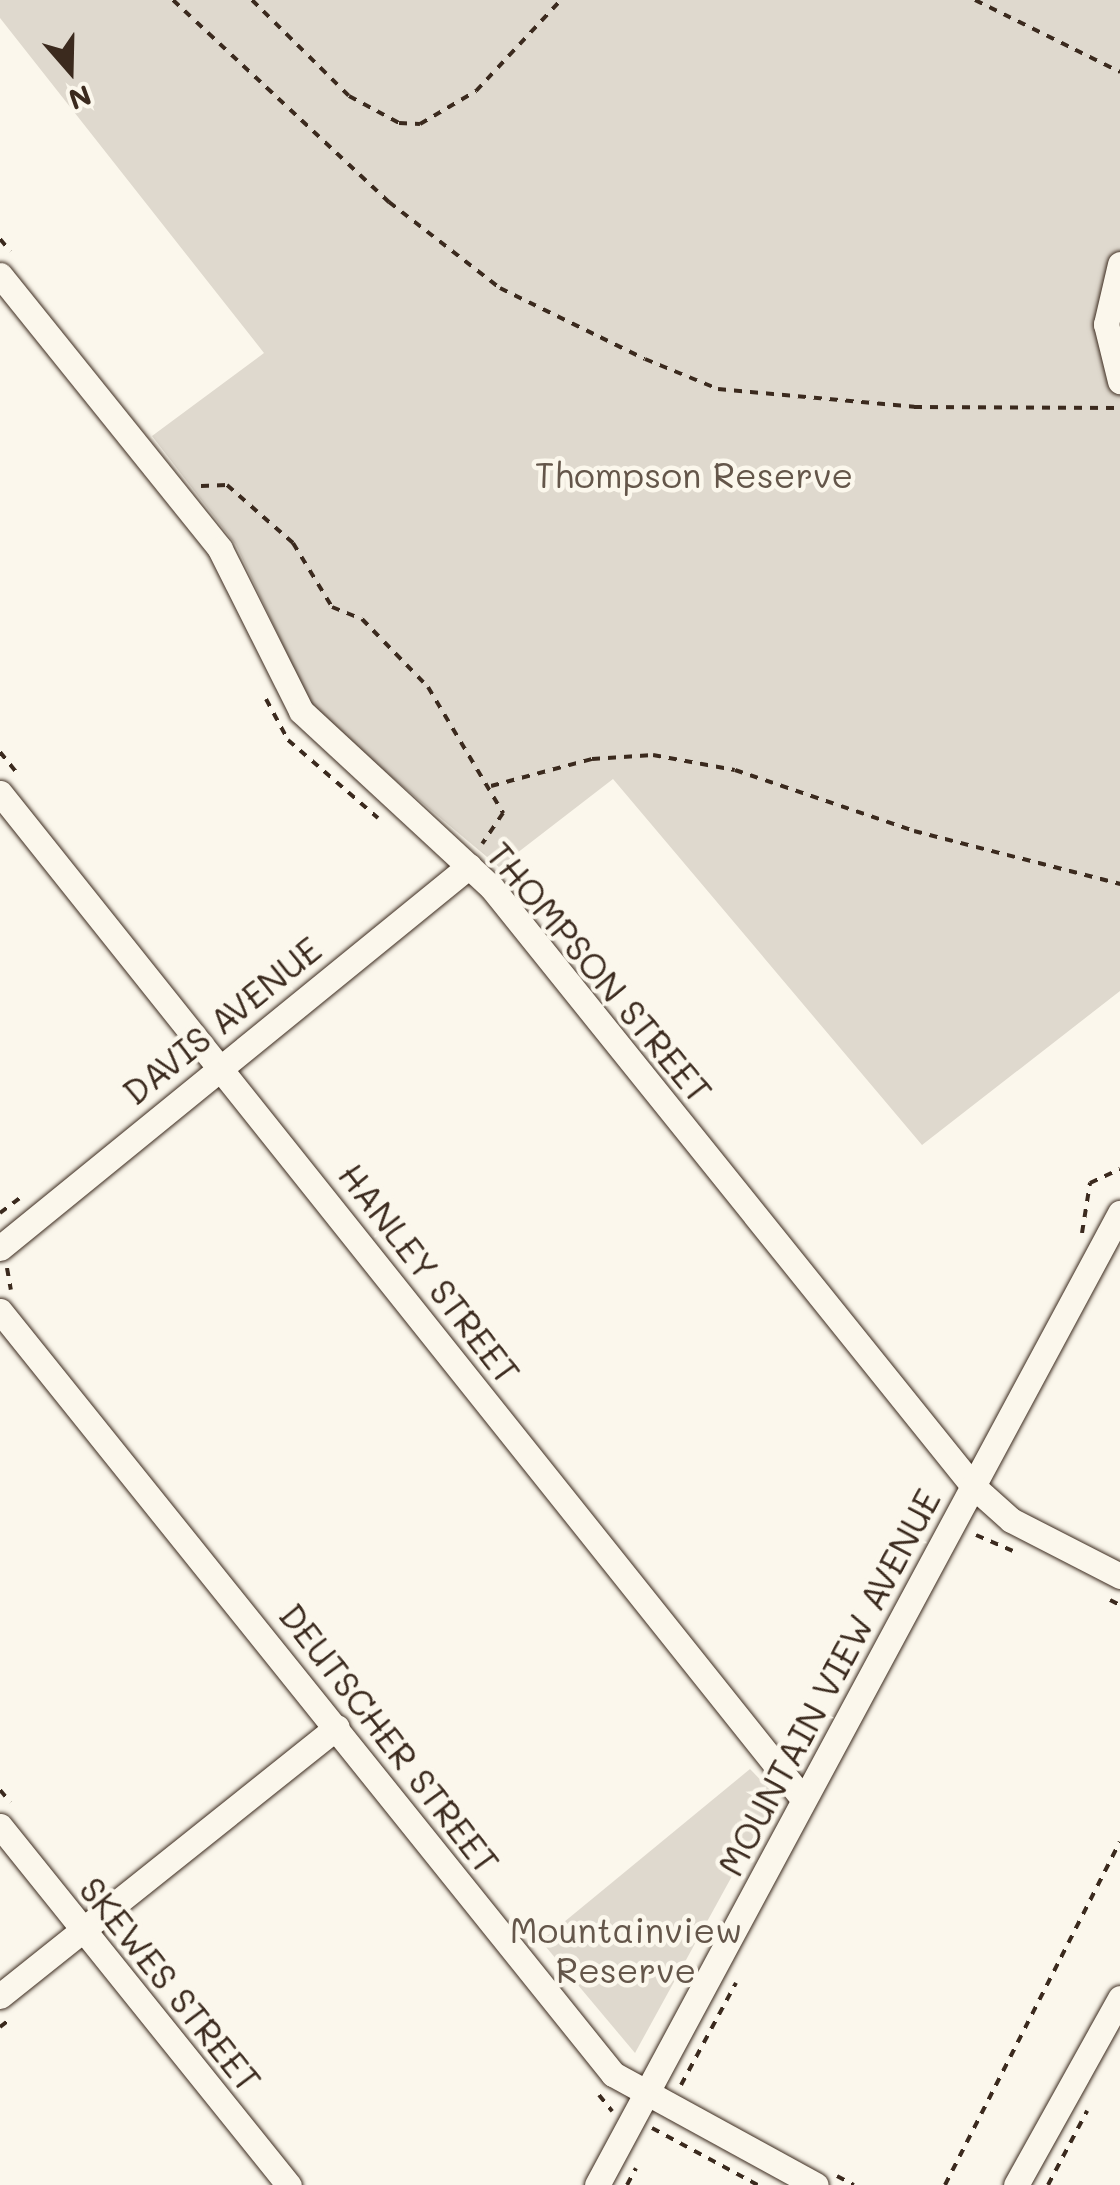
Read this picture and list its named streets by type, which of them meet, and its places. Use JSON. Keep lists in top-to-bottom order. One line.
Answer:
{"streets":{"street":["THOMPSON STREET","DAVIS AVENUE","HANLEY STREET","MOUNTAIN VIEW AVENUE","DEUTSCHER STREET","SKEWES STREET"]},"crossings":[["THOMPSON STREET","DAVIS AVENUE"],["THOMPSON STREET","MOUNTAIN VIEW AVENUE"],["DAVIS AVENUE","HANLEY STREET"],["HANLEY STREET","MOUNTAIN VIEW AVENUE"],["MOUNTAIN VIEW AVENUE","DEUTSCHER STREET"]],"parks":["Thompson Reserve","Mountainview Reserve"],"north":"bottom"}
